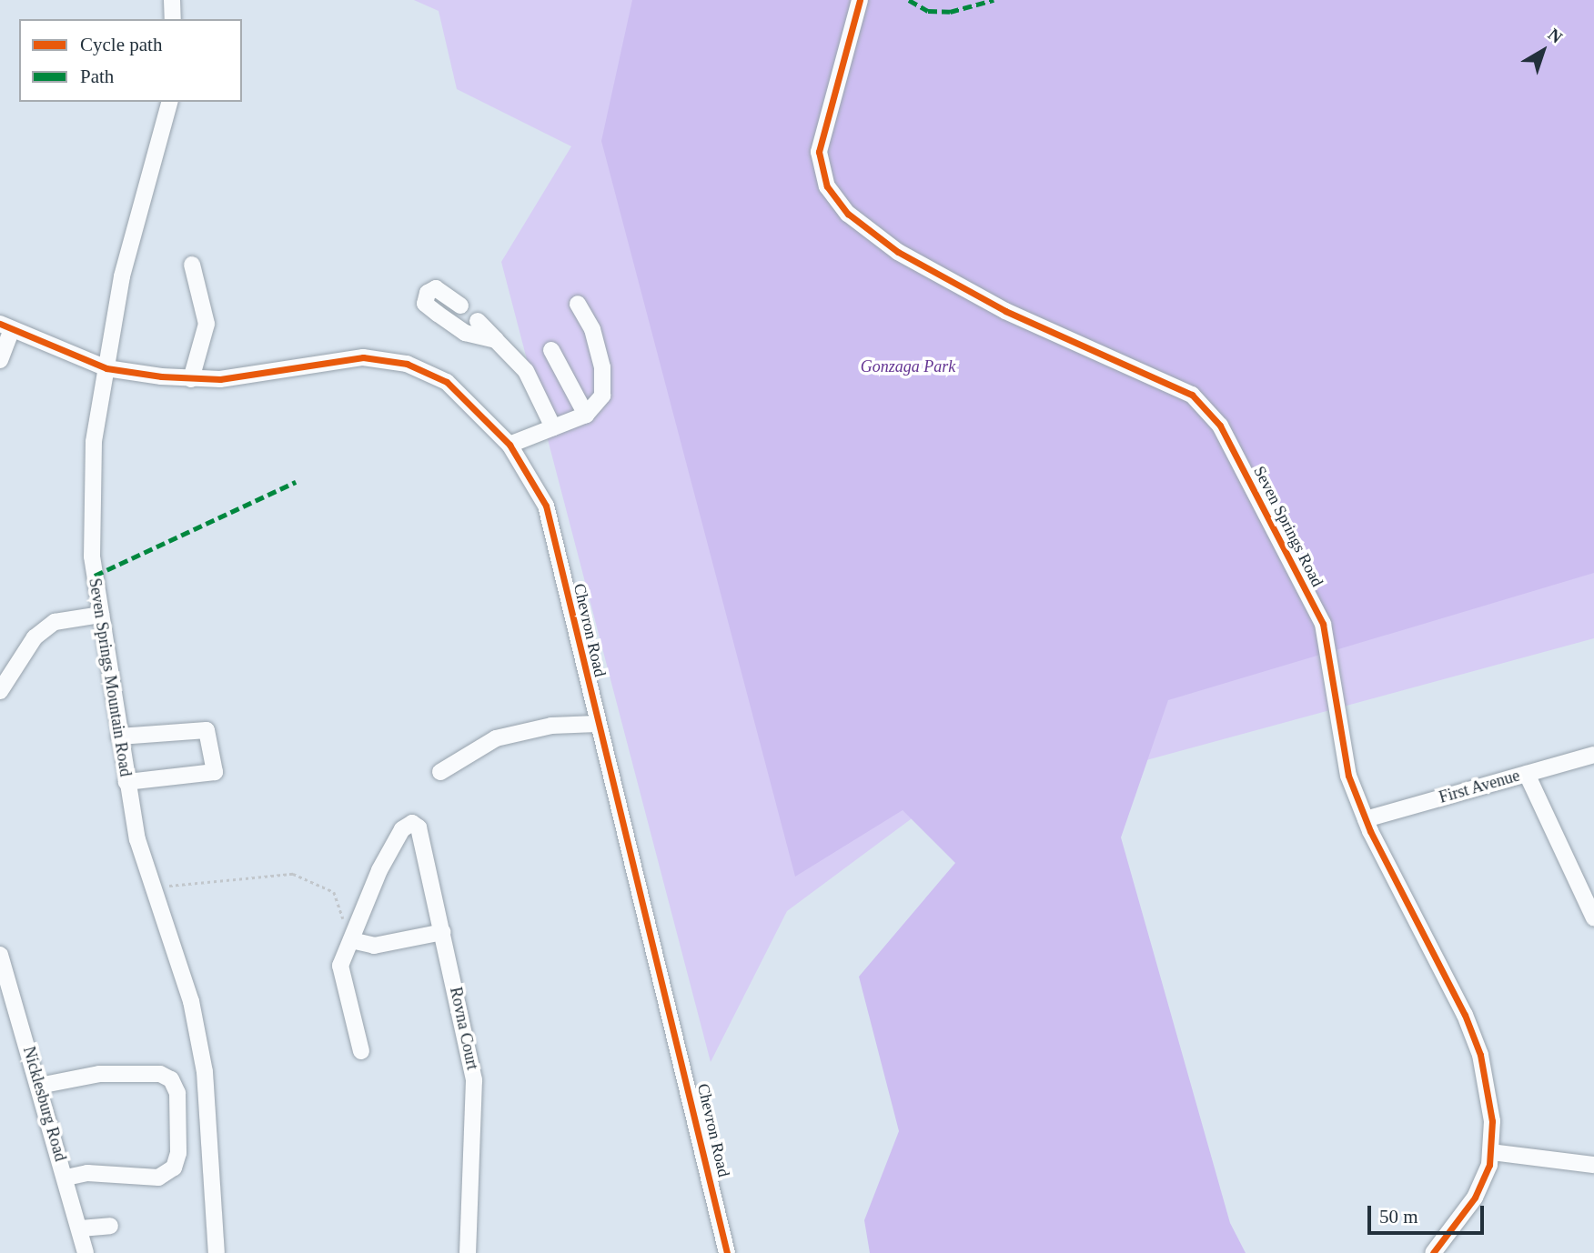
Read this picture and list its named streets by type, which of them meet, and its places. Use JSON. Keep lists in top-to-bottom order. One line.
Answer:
{"streets":{"street":["Seven Springs Road","Chevron Road","Seven Springs Mountain Road","First Avenue","Rovna Court","Nicklesburg Road"]},"crossings":[["Seven Springs Road","First Avenue"],["Chevron Road","Seven Springs Mountain Road"]],"parks":["Gonzaga Park"],"legend":["Cycle path","Path"],"scale_bar":"50 m","north":"top right"}
